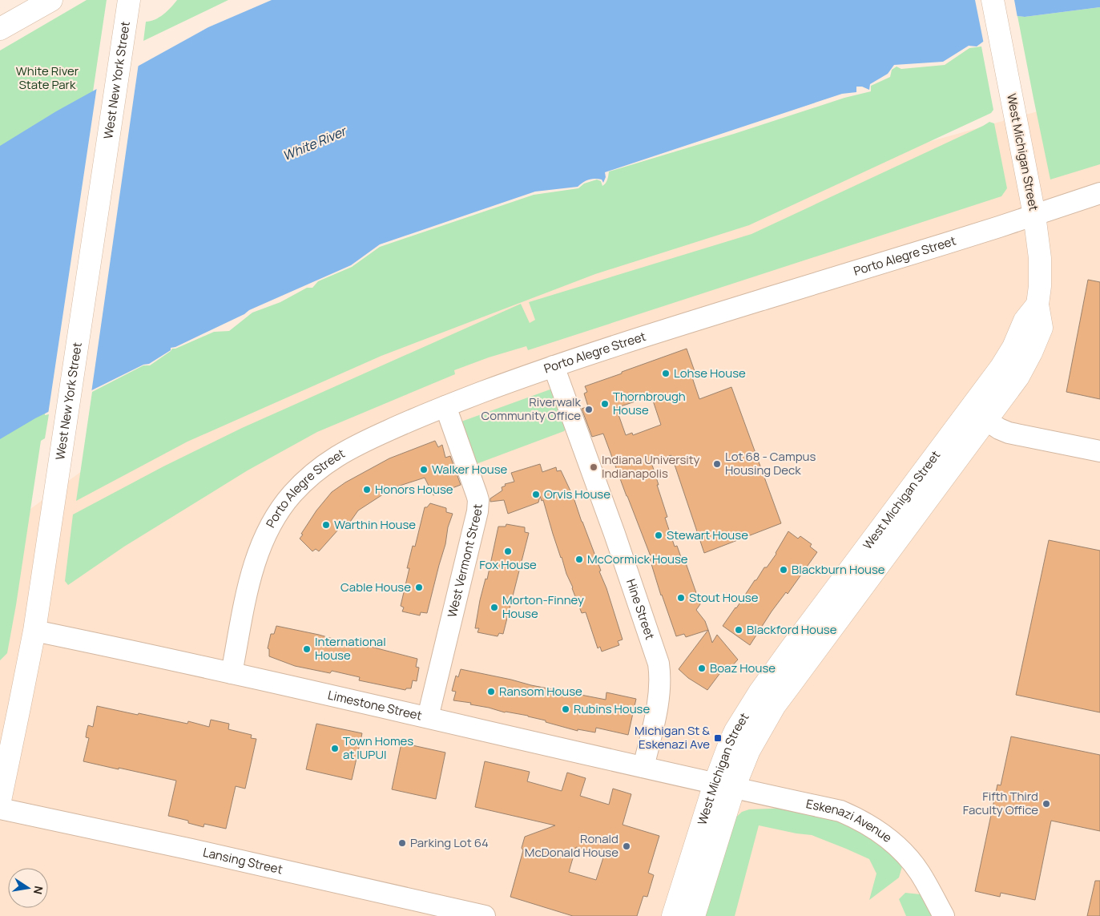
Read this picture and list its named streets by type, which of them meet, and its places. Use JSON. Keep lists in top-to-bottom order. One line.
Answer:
{"streets":{"main road":["West New York Street","West Michigan Street"],"street":["Porto Alegre Street","West Vermont Street","Hine Street","Limestone Street","Eskenazi Avenue","Lansing Street"]},"crossings":[["West New York Street","Limestone Street"],["West Michigan Street","Porto Alegre Street"],["West Michigan Street","Limestone Street"],["West Michigan Street","Eskenazi Avenue"],["Porto Alegre Street","West Vermont Street"],["Porto Alegre Street","Hine Street"],["Porto Alegre Street","Limestone Street"],["West Vermont Street","Limestone Street"],["Hine Street","Limestone Street"],["Limestone Street","Eskenazi Avenue"]],"water":["White River"],"parks":["White River State Park"],"places":{"other":["Lohse House","Thornbrough House","Riverwalk Community Office","Lot 68 - Campus Housing Deck","Indiana University Indianapolis","Walker House","Honors House","Orvis House","Warthin House","Stewart House","Fox House","McCormick House","Blackburn House","Cable House","Stout House","Morton-Finney House","Blackford House","International House","Boaz House","Ransom House","Rubins House","Town Homes at IUPUI","Fifth Third Faculty Office","Parking Lot 64","Ronald McDonald House"],"transit":["Michigan St & Eskenazi Ave"]},"north":"right"}
